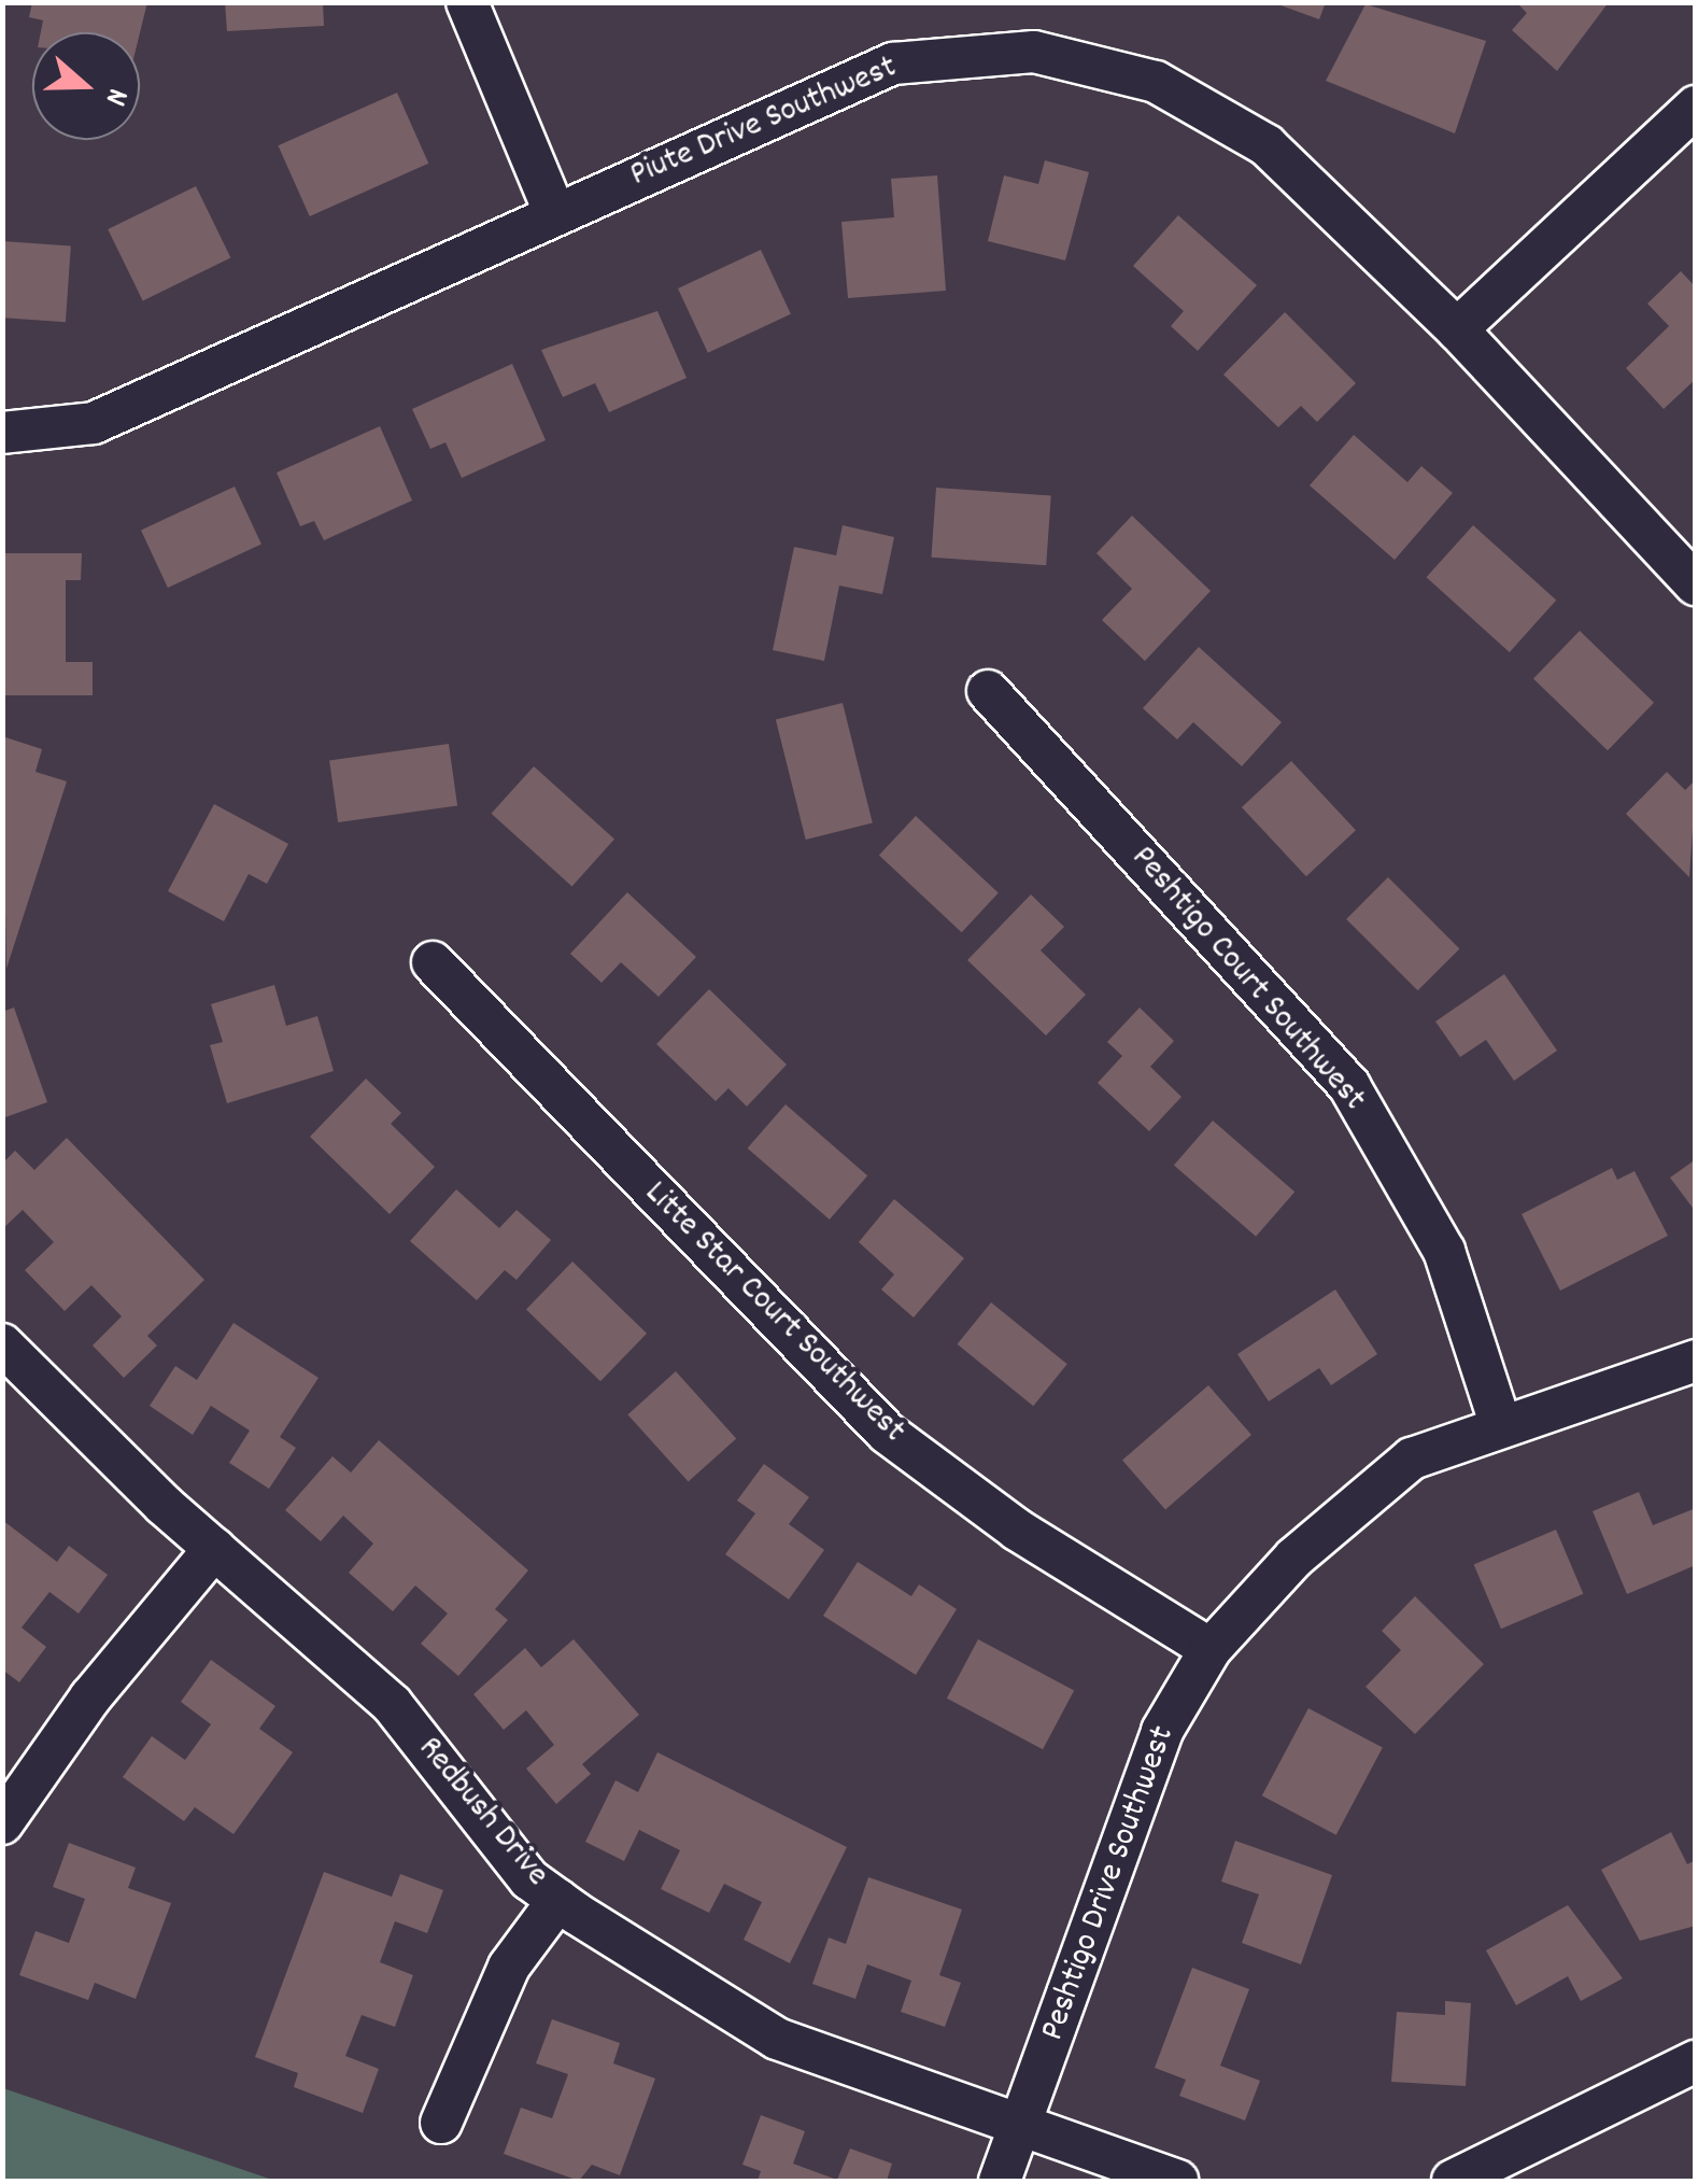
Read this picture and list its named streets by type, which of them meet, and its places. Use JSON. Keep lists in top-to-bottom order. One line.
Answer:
{"streets":{"street":["Piute Drive Southwest","Peshtigo Court Southwest","Litte Star Court Southwest","Redbush Drive","Peshtigo Drive Southwest"]},"crossings":[["Peshtigo Court Southwest","Peshtigo Drive Southwest"],["Litte Star Court Southwest","Peshtigo Drive Southwest"],["Redbush Drive","Peshtigo Drive Southwest"]],"north":"right"}
